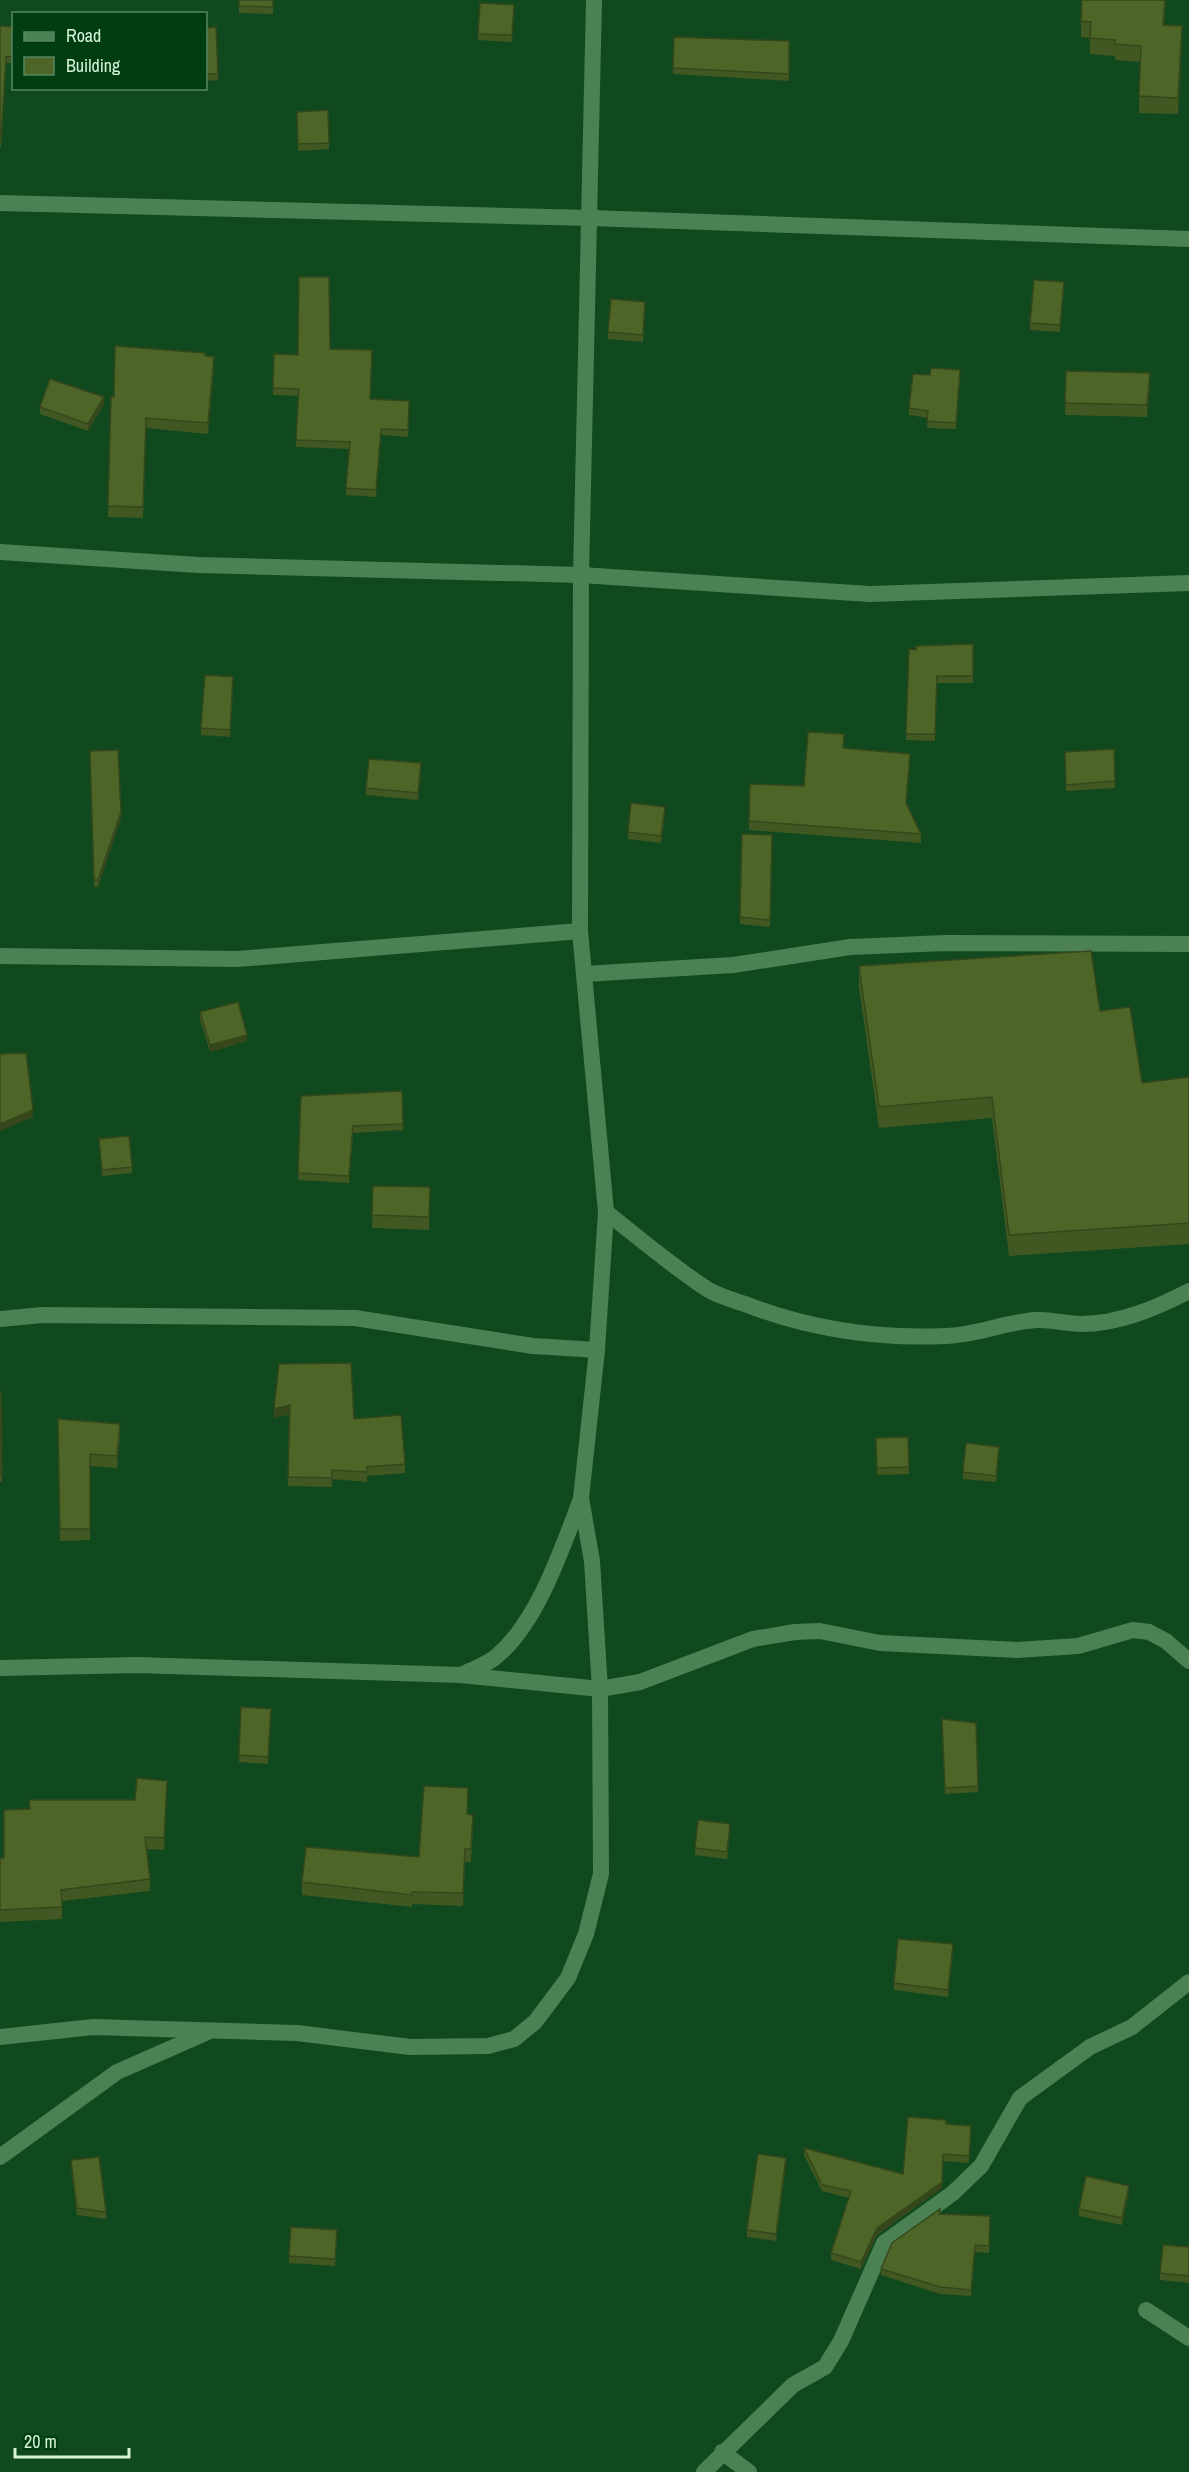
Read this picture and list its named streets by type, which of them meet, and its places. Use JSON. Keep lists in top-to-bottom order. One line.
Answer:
{"legend":["Road","Building"],"scale_bar":"20 m"}
